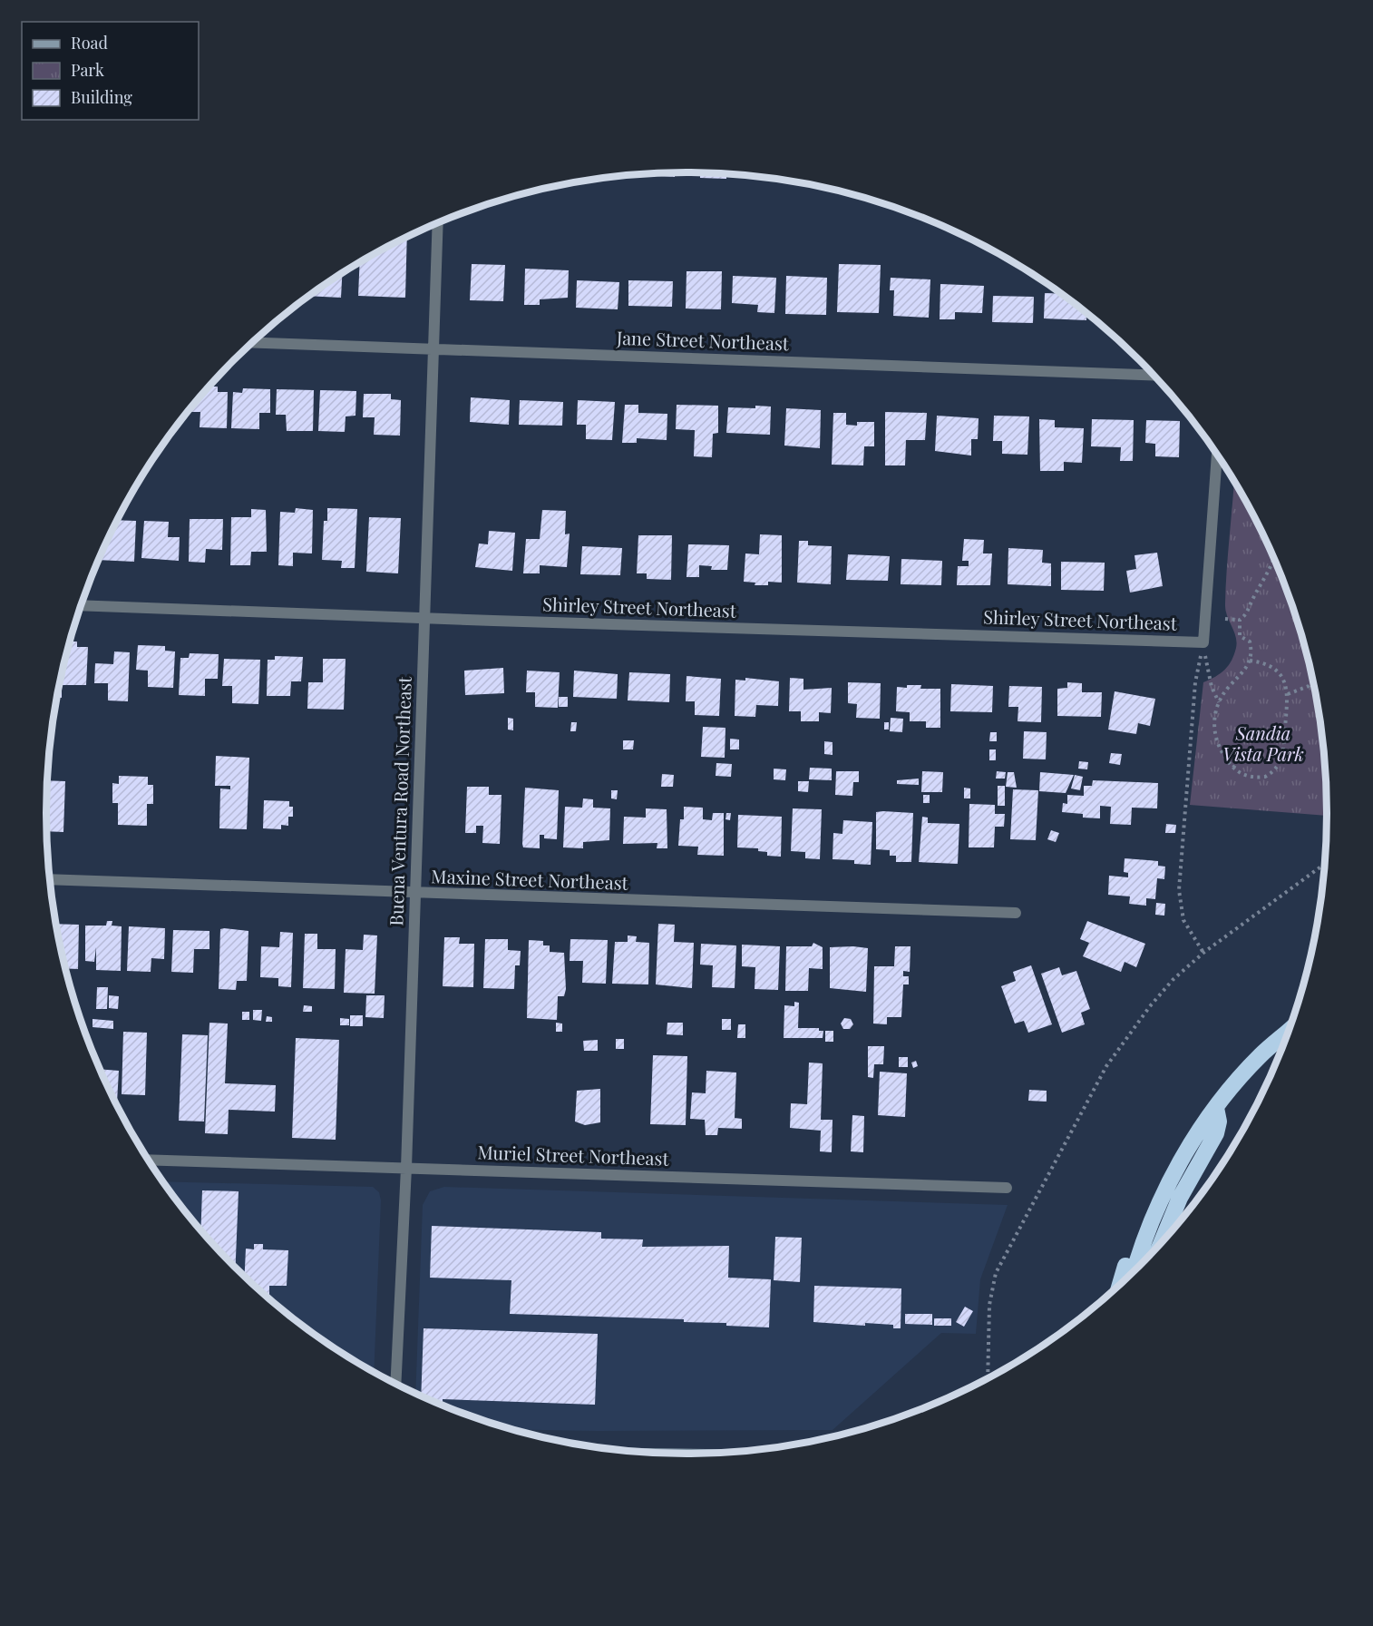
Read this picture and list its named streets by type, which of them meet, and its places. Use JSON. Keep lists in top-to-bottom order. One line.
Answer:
{"streets":{"street":["Jane Street Northeast","Shirley Street Northeast","Buena Ventura Road Northeast","Maxine Street Northeast","Muriel Street Northeast"]},"crossings":[["Jane Street Northeast","Buena Ventura Road Northeast"],["Shirley Street Northeast","Buena Ventura Road Northeast"],["Buena Ventura Road Northeast","Maxine Street Northeast"],["Buena Ventura Road Northeast","Muriel Street Northeast"]],"parks":["Sandia Vista Park"],"legend":["Road","Park","Building"]}
